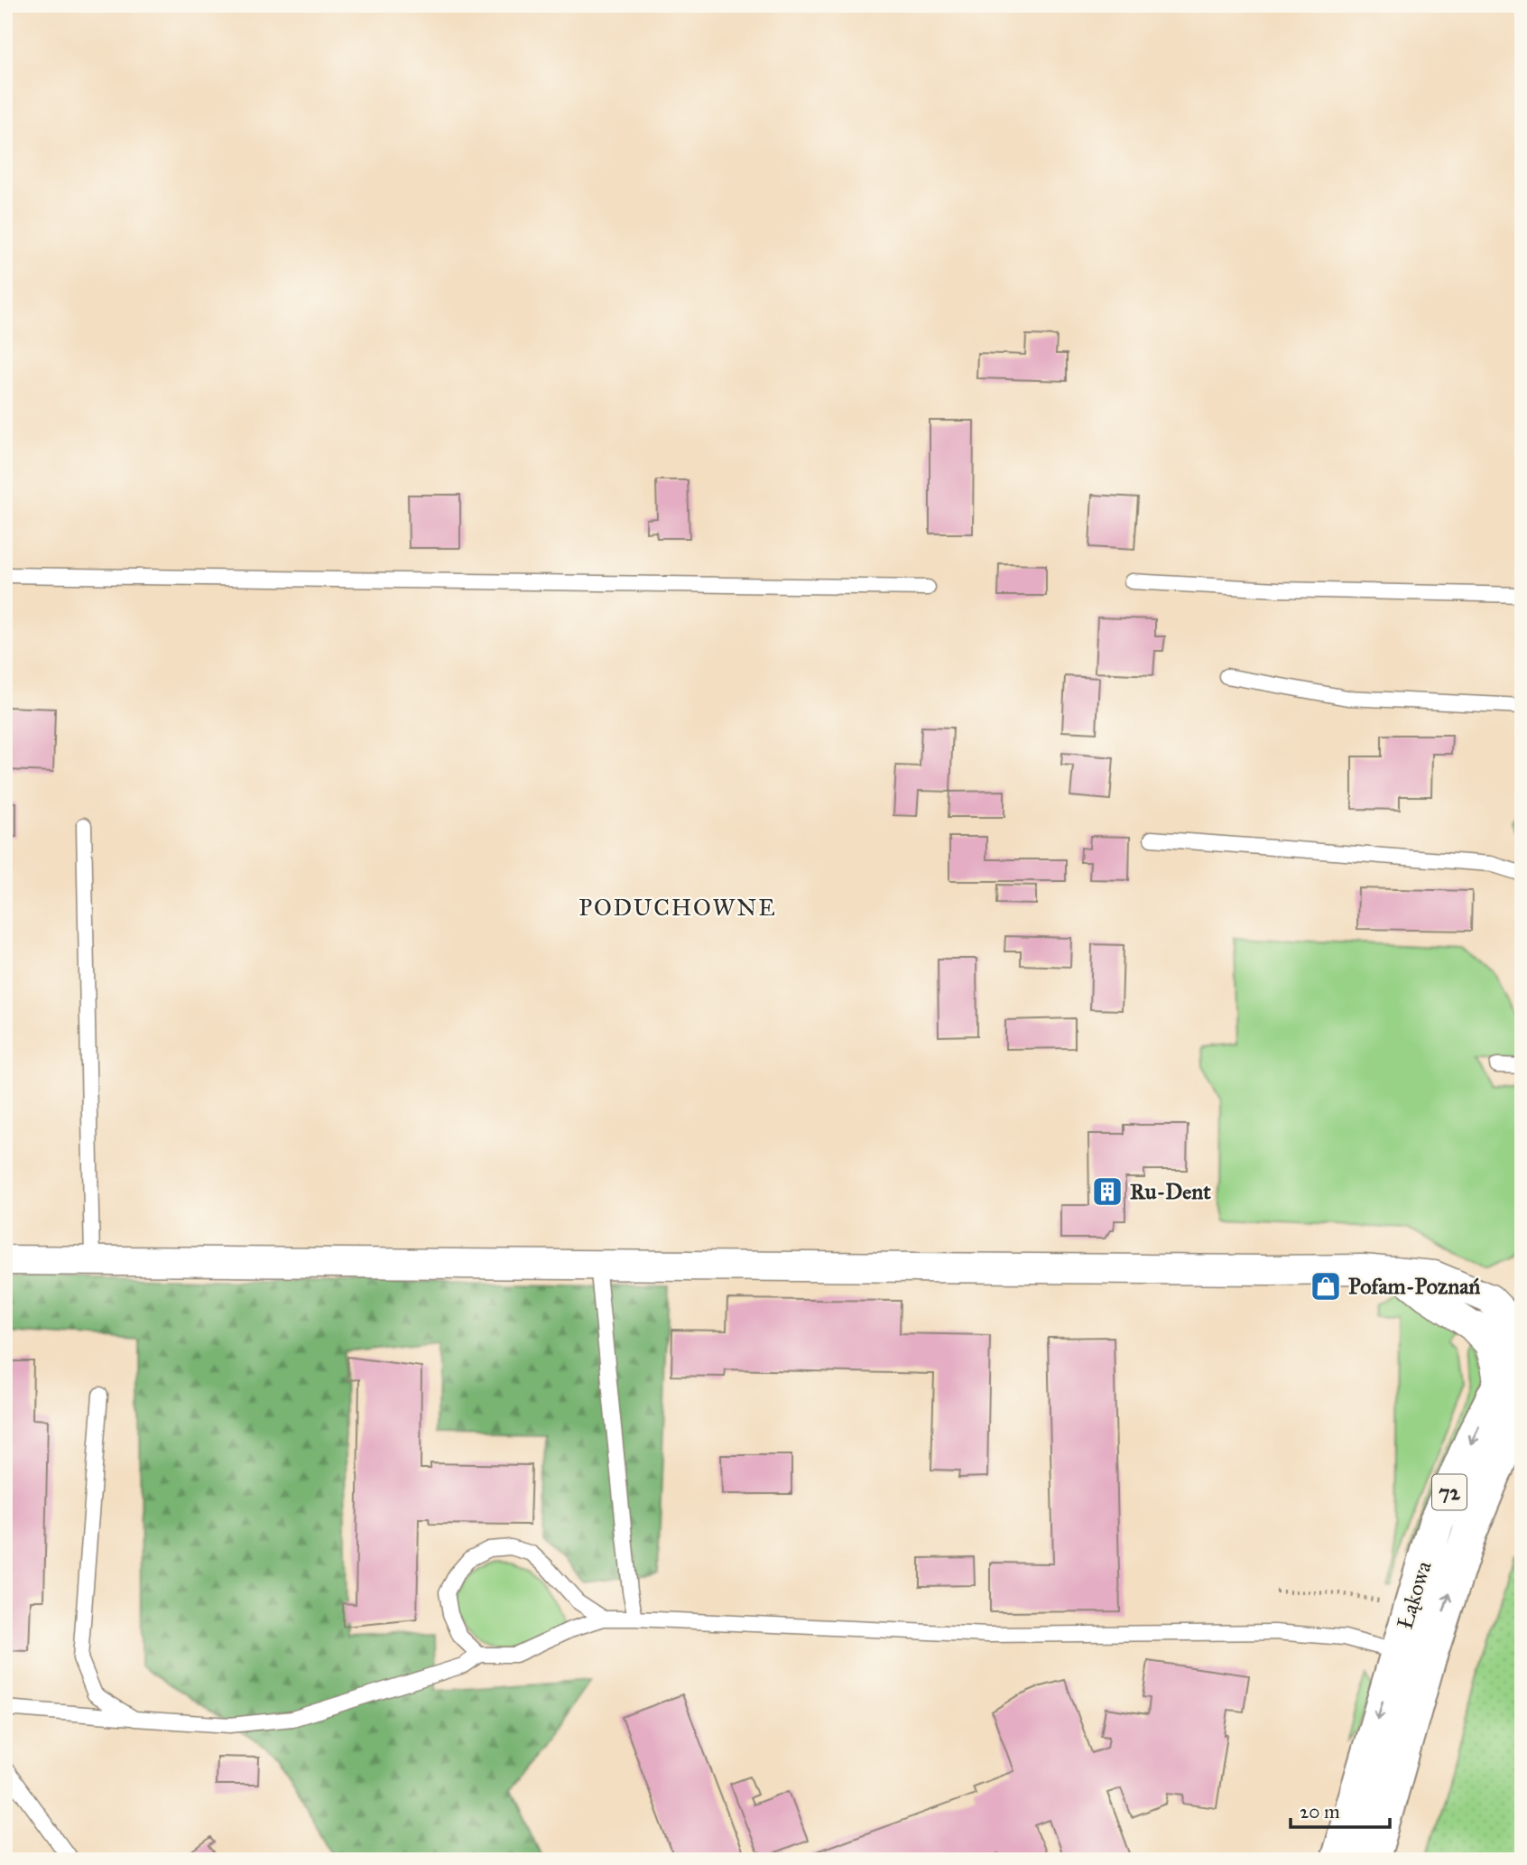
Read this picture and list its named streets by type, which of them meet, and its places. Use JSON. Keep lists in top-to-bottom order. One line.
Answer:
{"streets":{"main road":["72","Łąkowa"]},"districts":["PODUCHOWNE"],"places":{"building":["Ru-Dent"],"shop":["Pofam-Poznań"]},"scale_bar":"20 m"}
